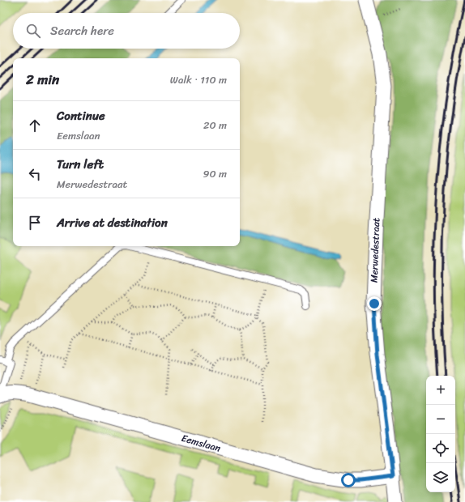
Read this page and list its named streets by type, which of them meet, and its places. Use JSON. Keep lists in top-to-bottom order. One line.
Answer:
{"streets":{"street":["Merwedestraat","Eemslaan"]},"crossings":[["Merwedestraat","Eemslaan"]],"page":{"search":"Search here","heading":["2 min","Walk · 110 m"],"list":[["Continue","Eemslaan","20 m"],["Turn left","Merwedestraat","90 m"],"Arrive at destination"],"map_buttons":["+","−"]}}
